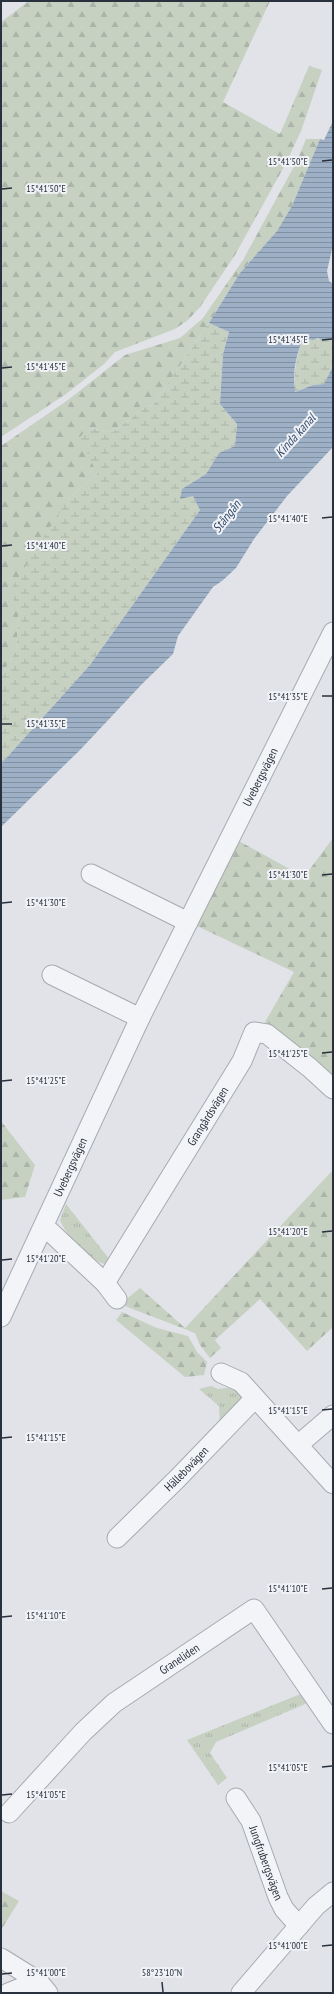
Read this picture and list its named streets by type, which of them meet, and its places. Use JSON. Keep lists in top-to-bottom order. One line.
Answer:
{"streets":{"street":["Uvebergsvägen","Grangårdsvägen","Hällebovägen","Graneliden","Jungfrubergsvägen"]},"water":["Kinda kanal","Stångån"],"coordinates":["15°41'50\"E","15°41'45\"E","15°41'40\"E","15°41'35\"E","15°41'30\"E","15°41'25\"E","15°41'20\"E","15°41'15\"E","15°41'10\"E","15°41'05\"E","15°41'00\"E","58°23'10\"N"]}
